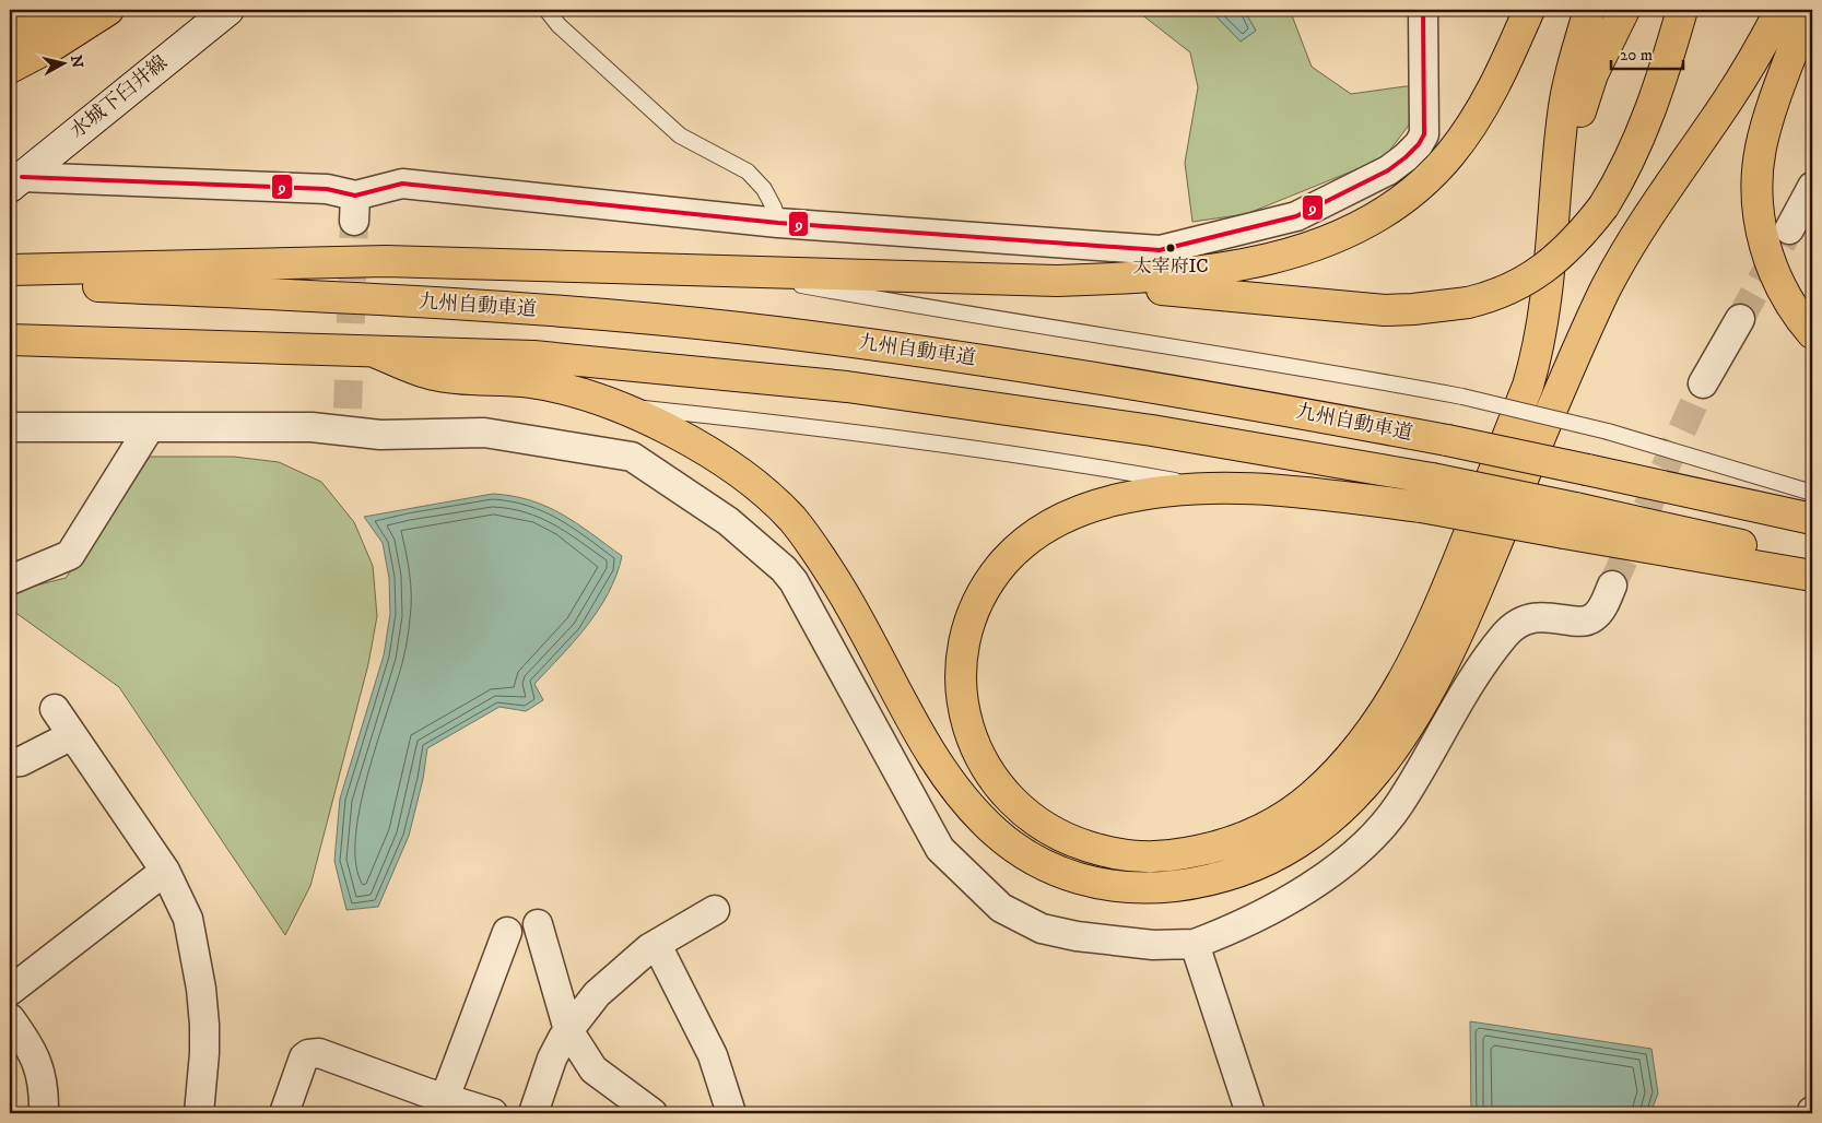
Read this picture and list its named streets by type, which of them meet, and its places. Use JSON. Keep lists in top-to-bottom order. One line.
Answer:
{"streets":{"highway":["九州自動車道"],"main road":["水城下臼井線"]},"places":["太宰府IC"],"lines":["transit line 9"],"scale_bar":"20 m","north":"right"}
